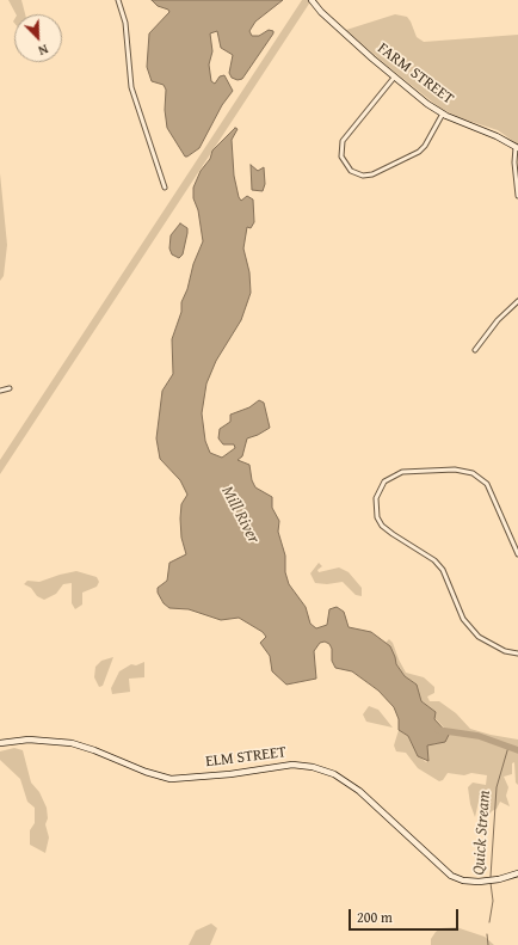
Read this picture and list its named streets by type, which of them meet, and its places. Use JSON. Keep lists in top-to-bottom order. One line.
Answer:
{"streets":{"main road":["FARM STREET","ELM STREET"]},"water":["Mill River","Quick Stream"],"scale_bar":"200 m","north":"bottom right"}
